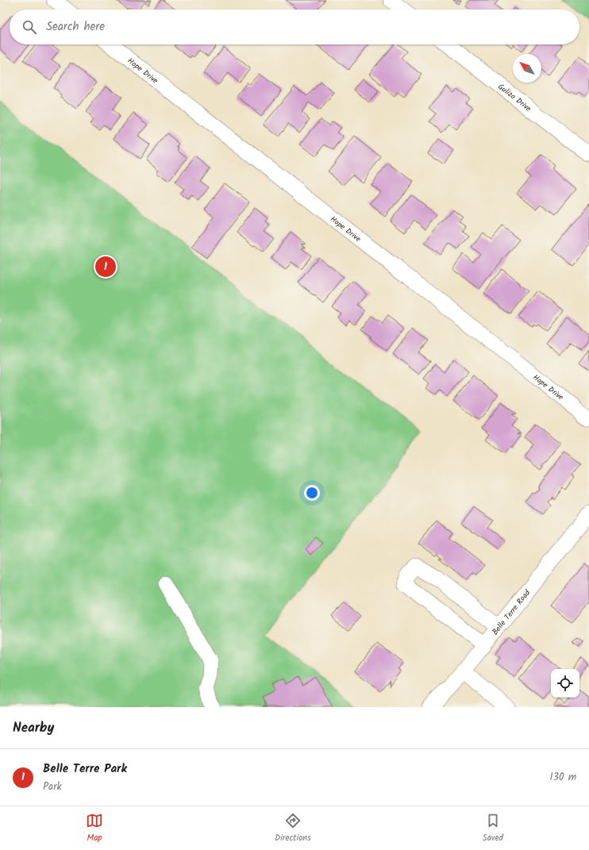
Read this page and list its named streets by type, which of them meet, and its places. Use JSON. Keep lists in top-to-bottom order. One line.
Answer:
{"streets":{"street":["Hope Drive","Gulizo Drive","Belle Terre Road"]},"north":"top left","page":{"search":"Search here","pins":"1","heading":"Nearby","list":[{"mark":"1","name":"Belle Terre Park","note":"Park","value":"130 m"}],"nav":["Map","Directions","Saved"]}}
